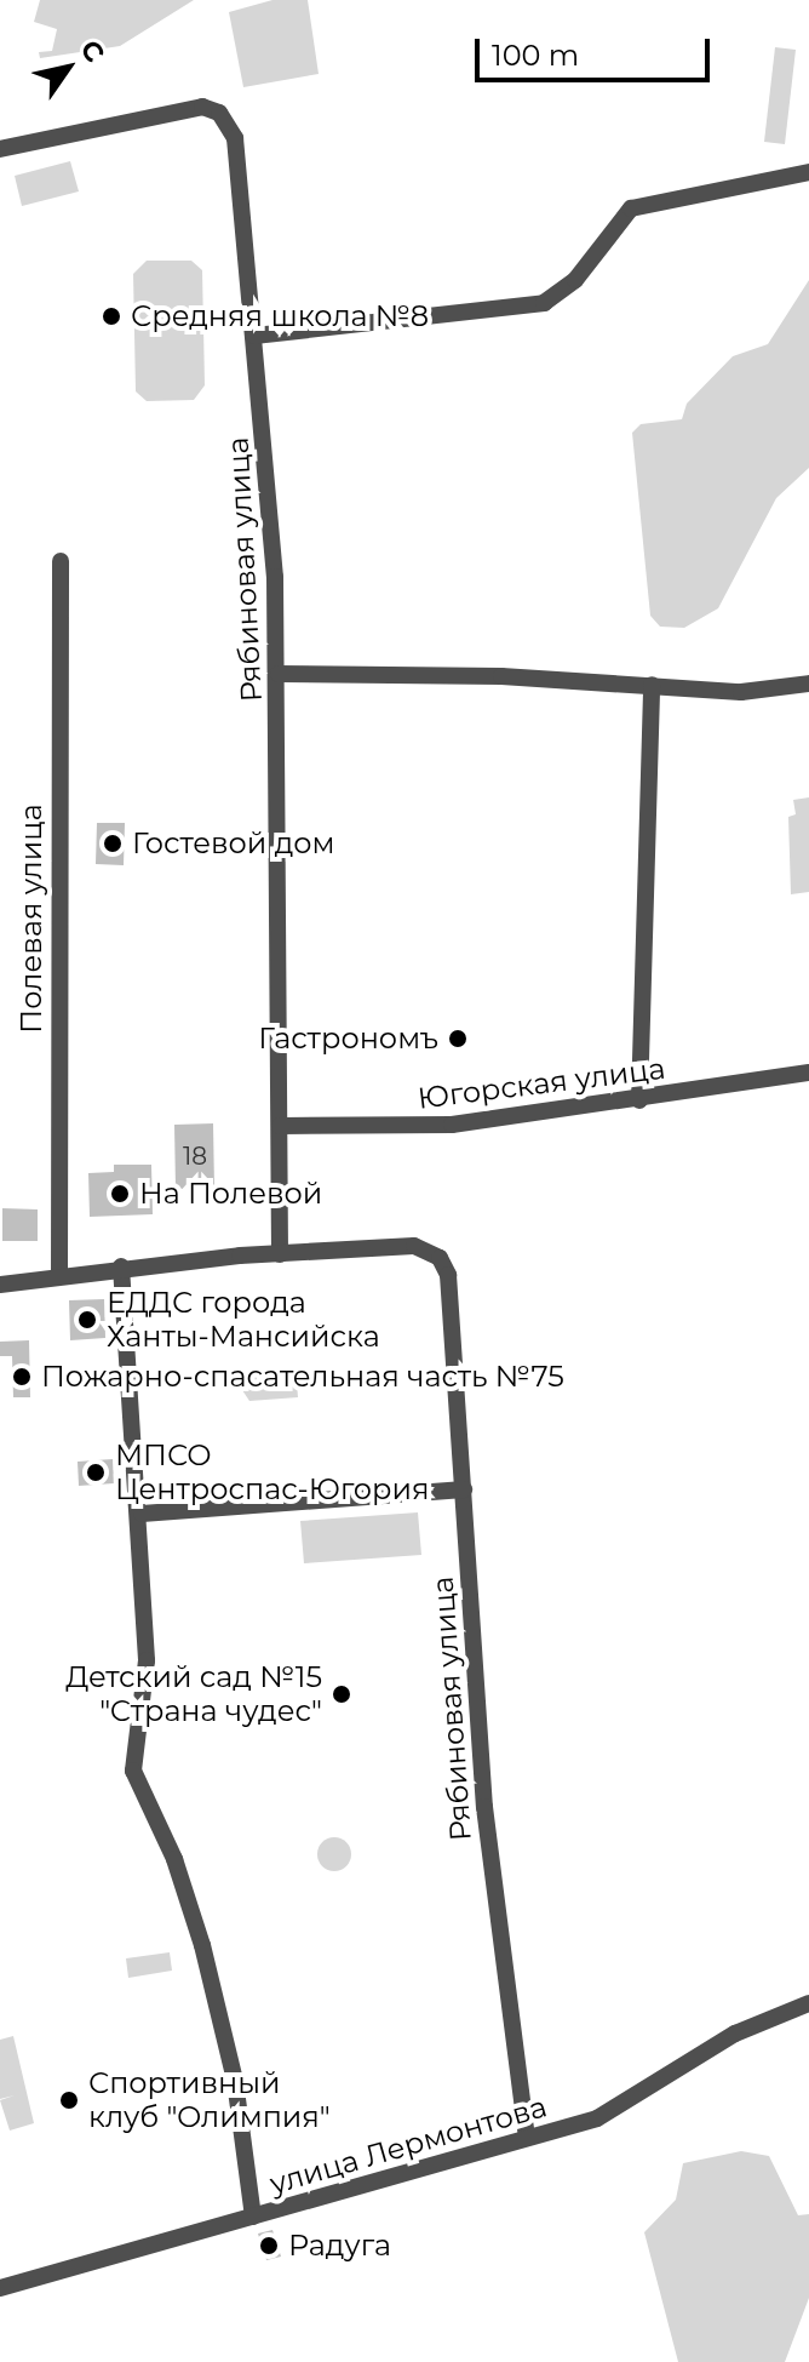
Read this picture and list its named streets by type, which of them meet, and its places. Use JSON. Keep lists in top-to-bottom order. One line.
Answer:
{"streets":{"street":["Рябиновая улица","Полевая улица","Югорская улица","улица Лермонтова"]},"crossings":[["Рябиновая улица","Югорская улица"],["Рябиновая улица","улица Лермонтова"]],"places":["Средняя школа №8","Гостевой дом","Гастрономъ","На Полевой","ЕДДС города Ханты-Мансийска","Пожарно-спасательная часть №75","МПСО Центроспас-Югория","Детский сад №15 \"Страна чудес\"","Спортивный клуб \"Олимпия\"","Радуга"],"house_numbers":["18"],"scale_bar":"100 m","north":"top right"}
